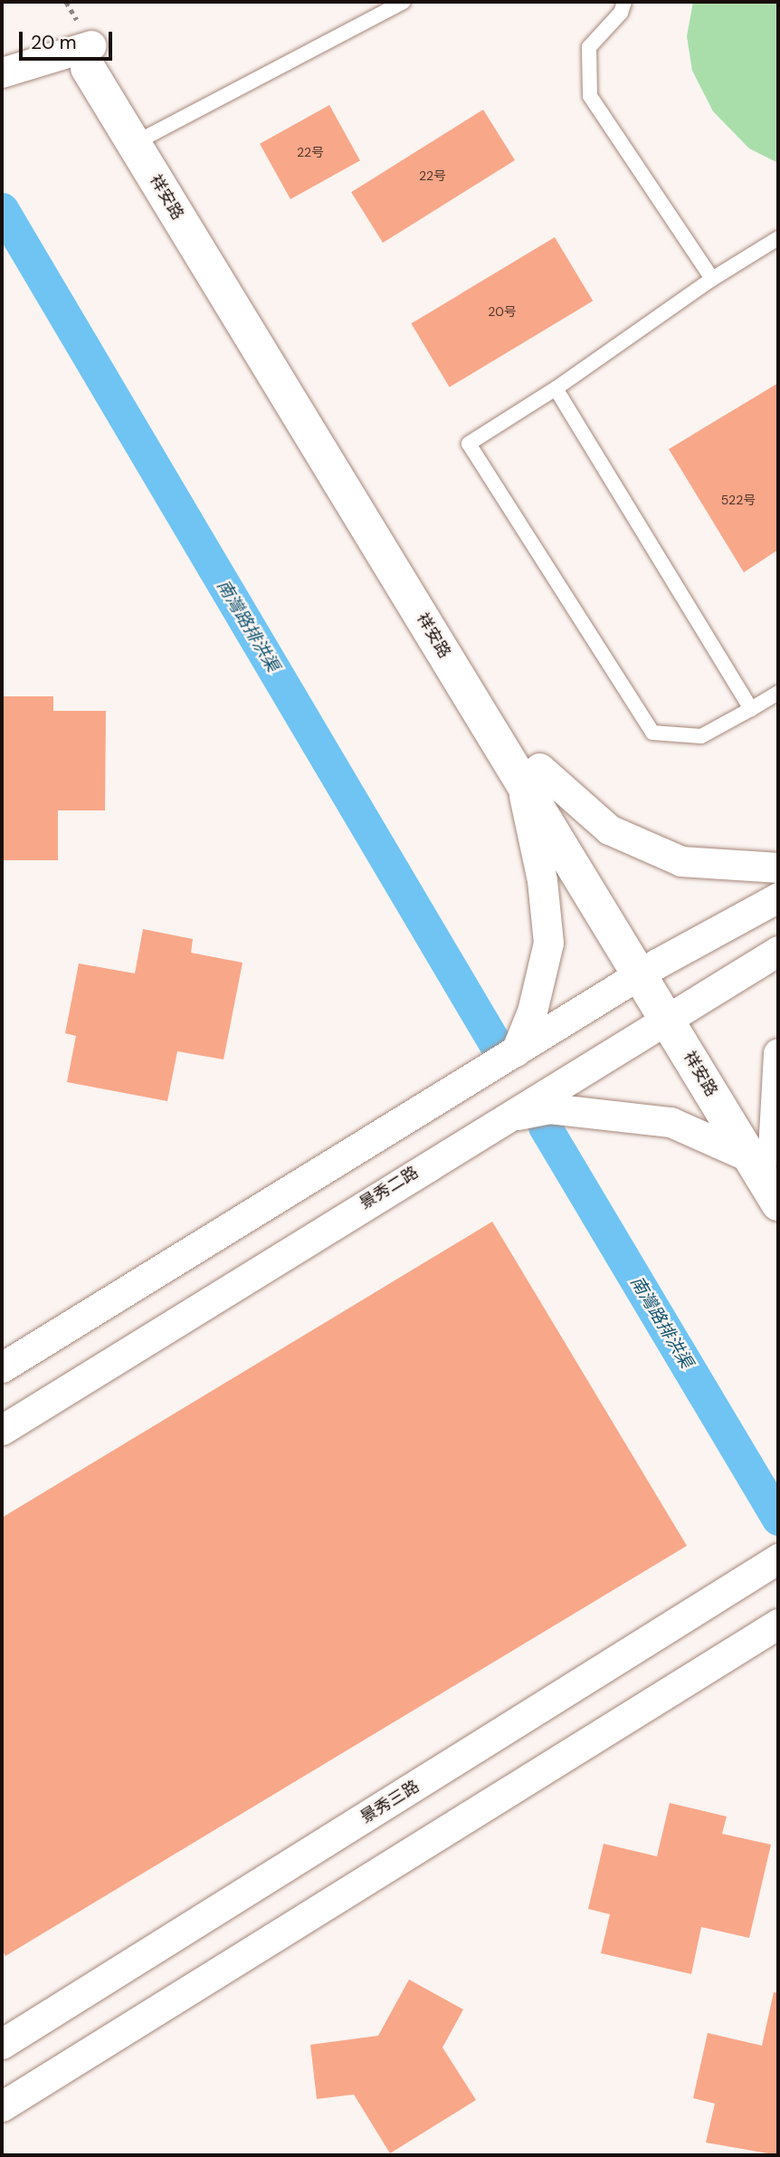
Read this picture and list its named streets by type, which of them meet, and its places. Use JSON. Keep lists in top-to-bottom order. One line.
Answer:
{"streets":{"main road":["祥安路"],"street":["景秀二路","景秀三路"]},"crossings":[["祥安路","景秀二路"]],"water":["南灣路排洪渠"],"house_numbers":["22号","22号","20号","522号"],"scale_bar":"20 m"}
